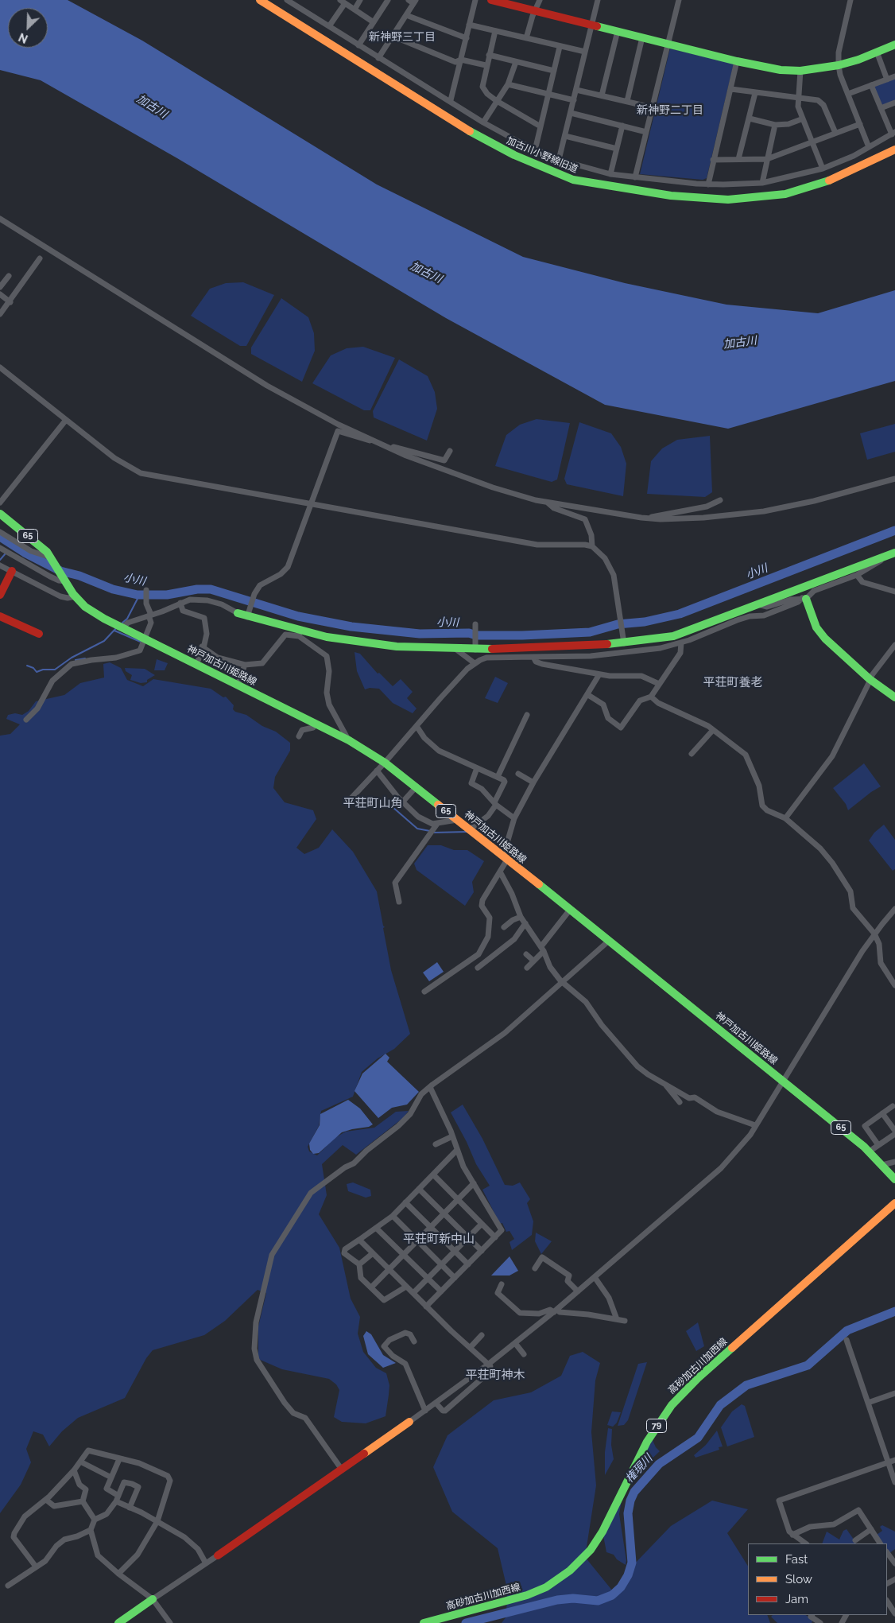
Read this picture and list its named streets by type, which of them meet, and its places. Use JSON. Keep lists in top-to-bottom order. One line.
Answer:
{"streets":{"street":["加古川小野線旧道","65","神戸加古川姫路線","高砂加古川加西線","79"]},"districts":["新神野三丁目","新神野二丁目","平荘町養老","平荘町山角","平荘町新中山","平荘町神木"],"water":["加古川","小川","権現川"],"legend":["Fast","Slow","Jam"],"north":"bottom left"}
